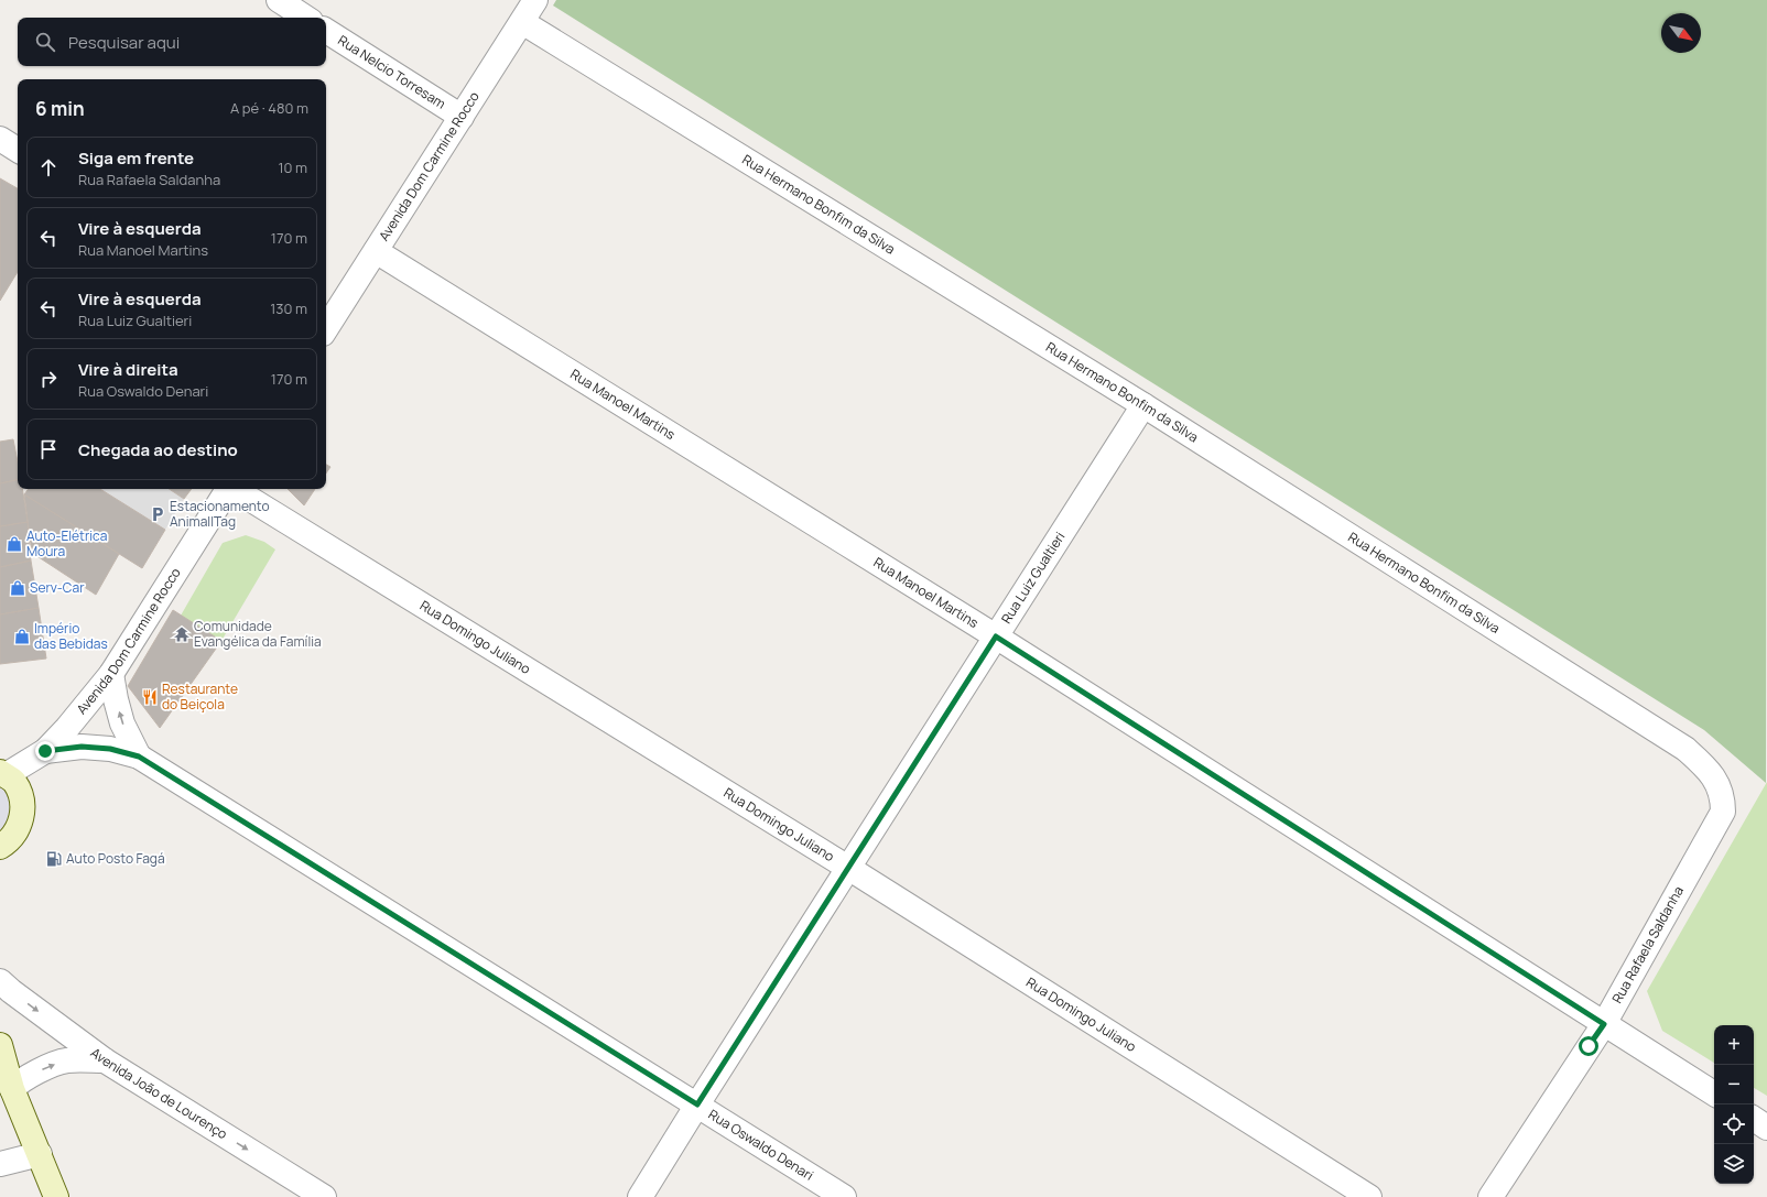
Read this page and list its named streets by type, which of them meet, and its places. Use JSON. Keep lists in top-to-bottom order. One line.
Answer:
{"streets":{"street":["Rua Nelcio Torresam","Avenida Dom Carmine Rocco","Rua Hermano Bonfim da Silva","Rua Manoel Martins","Rua Luiz Gualtieri","Rua Domingo Juliano","Rua Rafaela Saldanha","Avenida João de Lourenço","Rua Oswaldo Denari"]},"crossings":[["Rua Nelcio Torresam","Avenida Dom Carmine Rocco"],["Avenida Dom Carmine Rocco","Rua Hermano Bonfim da Silva"],["Avenida Dom Carmine Rocco","Rua Manoel Martins"],["Avenida Dom Carmine Rocco","Rua Oswaldo Denari"],["Rua Hermano Bonfim da Silva","Rua Luiz Gualtieri"],["Rua Hermano Bonfim da Silva","Rua Rafaela Saldanha"],["Rua Manoel Martins","Rua Luiz Gualtieri"],["Rua Manoel Martins","Rua Rafaela Saldanha"],["Rua Luiz Gualtieri","Rua Domingo Juliano"],["Rua Luiz Gualtieri","Rua Oswaldo Denari"]],"one_way":["Avenida João de Lourenço"],"places":{"parking":["Estacionamento AnimallTag"],"shop":["Auto-Elétrica Moura","Serv-Car","Império das Bebidas"],"temple":["Comunidade Evangélica da Família"],"restaurant":["Restaurante do Beiçola"],"fuel station":["Auto Posto Fagá"]},"north":"bottom right","page":{"search":"Pesquisar aqui","heading":["6 min","A pé · 480 m"],"list":[["Siga em frente","Rua Rafaela Saldanha","10 m"],["Vire à esquerda","Rua Manoel Martins","170 m"],["Vire à esquerda","Rua Luiz Gualtieri","130 m"],["Vire à direita","Rua Oswaldo Denari","170 m"],"Chegada ao destino"],"map_buttons":["+","−"]}}
